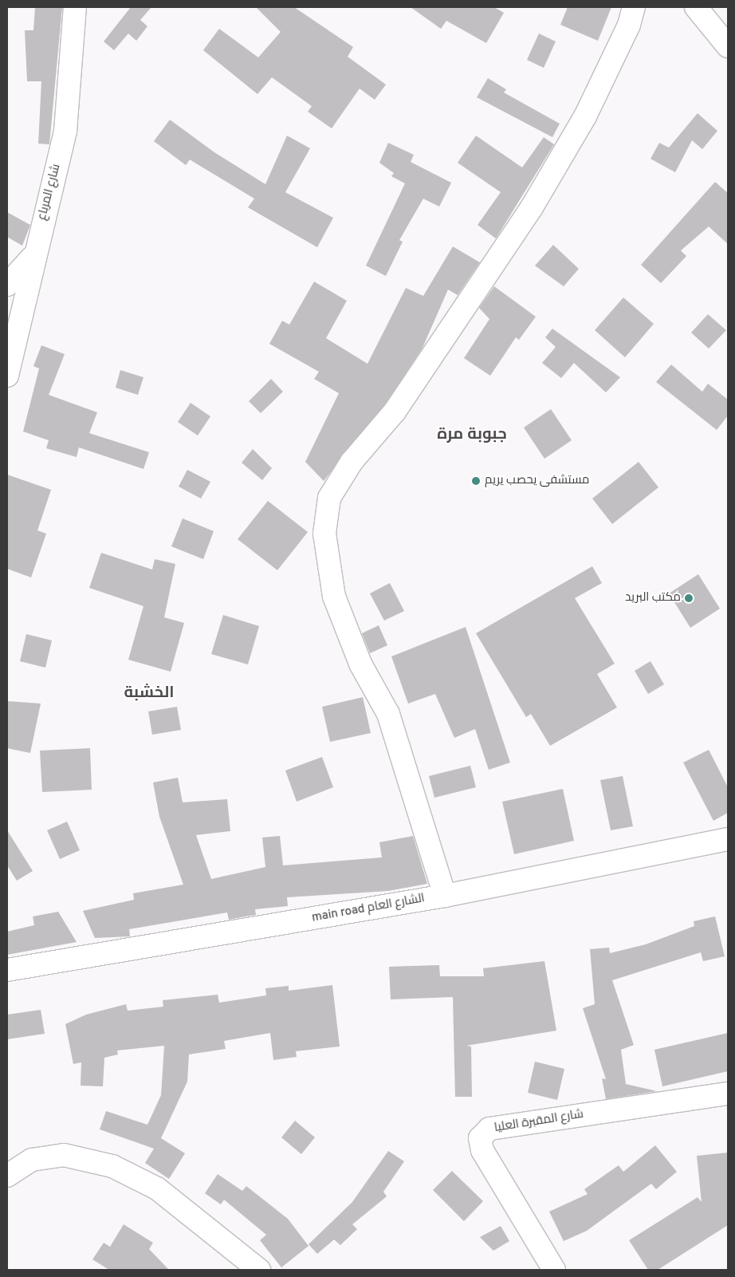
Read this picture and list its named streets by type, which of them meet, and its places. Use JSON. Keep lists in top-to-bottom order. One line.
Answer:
{"streets":{"street":["شارع المرباع","main road الشارع العام","شارع المقبرة العليا"]},"districts":["جبوبة مرة","الخشبة"],"places":["مستشفى يحصب يريم","مكتب البريد"]}
